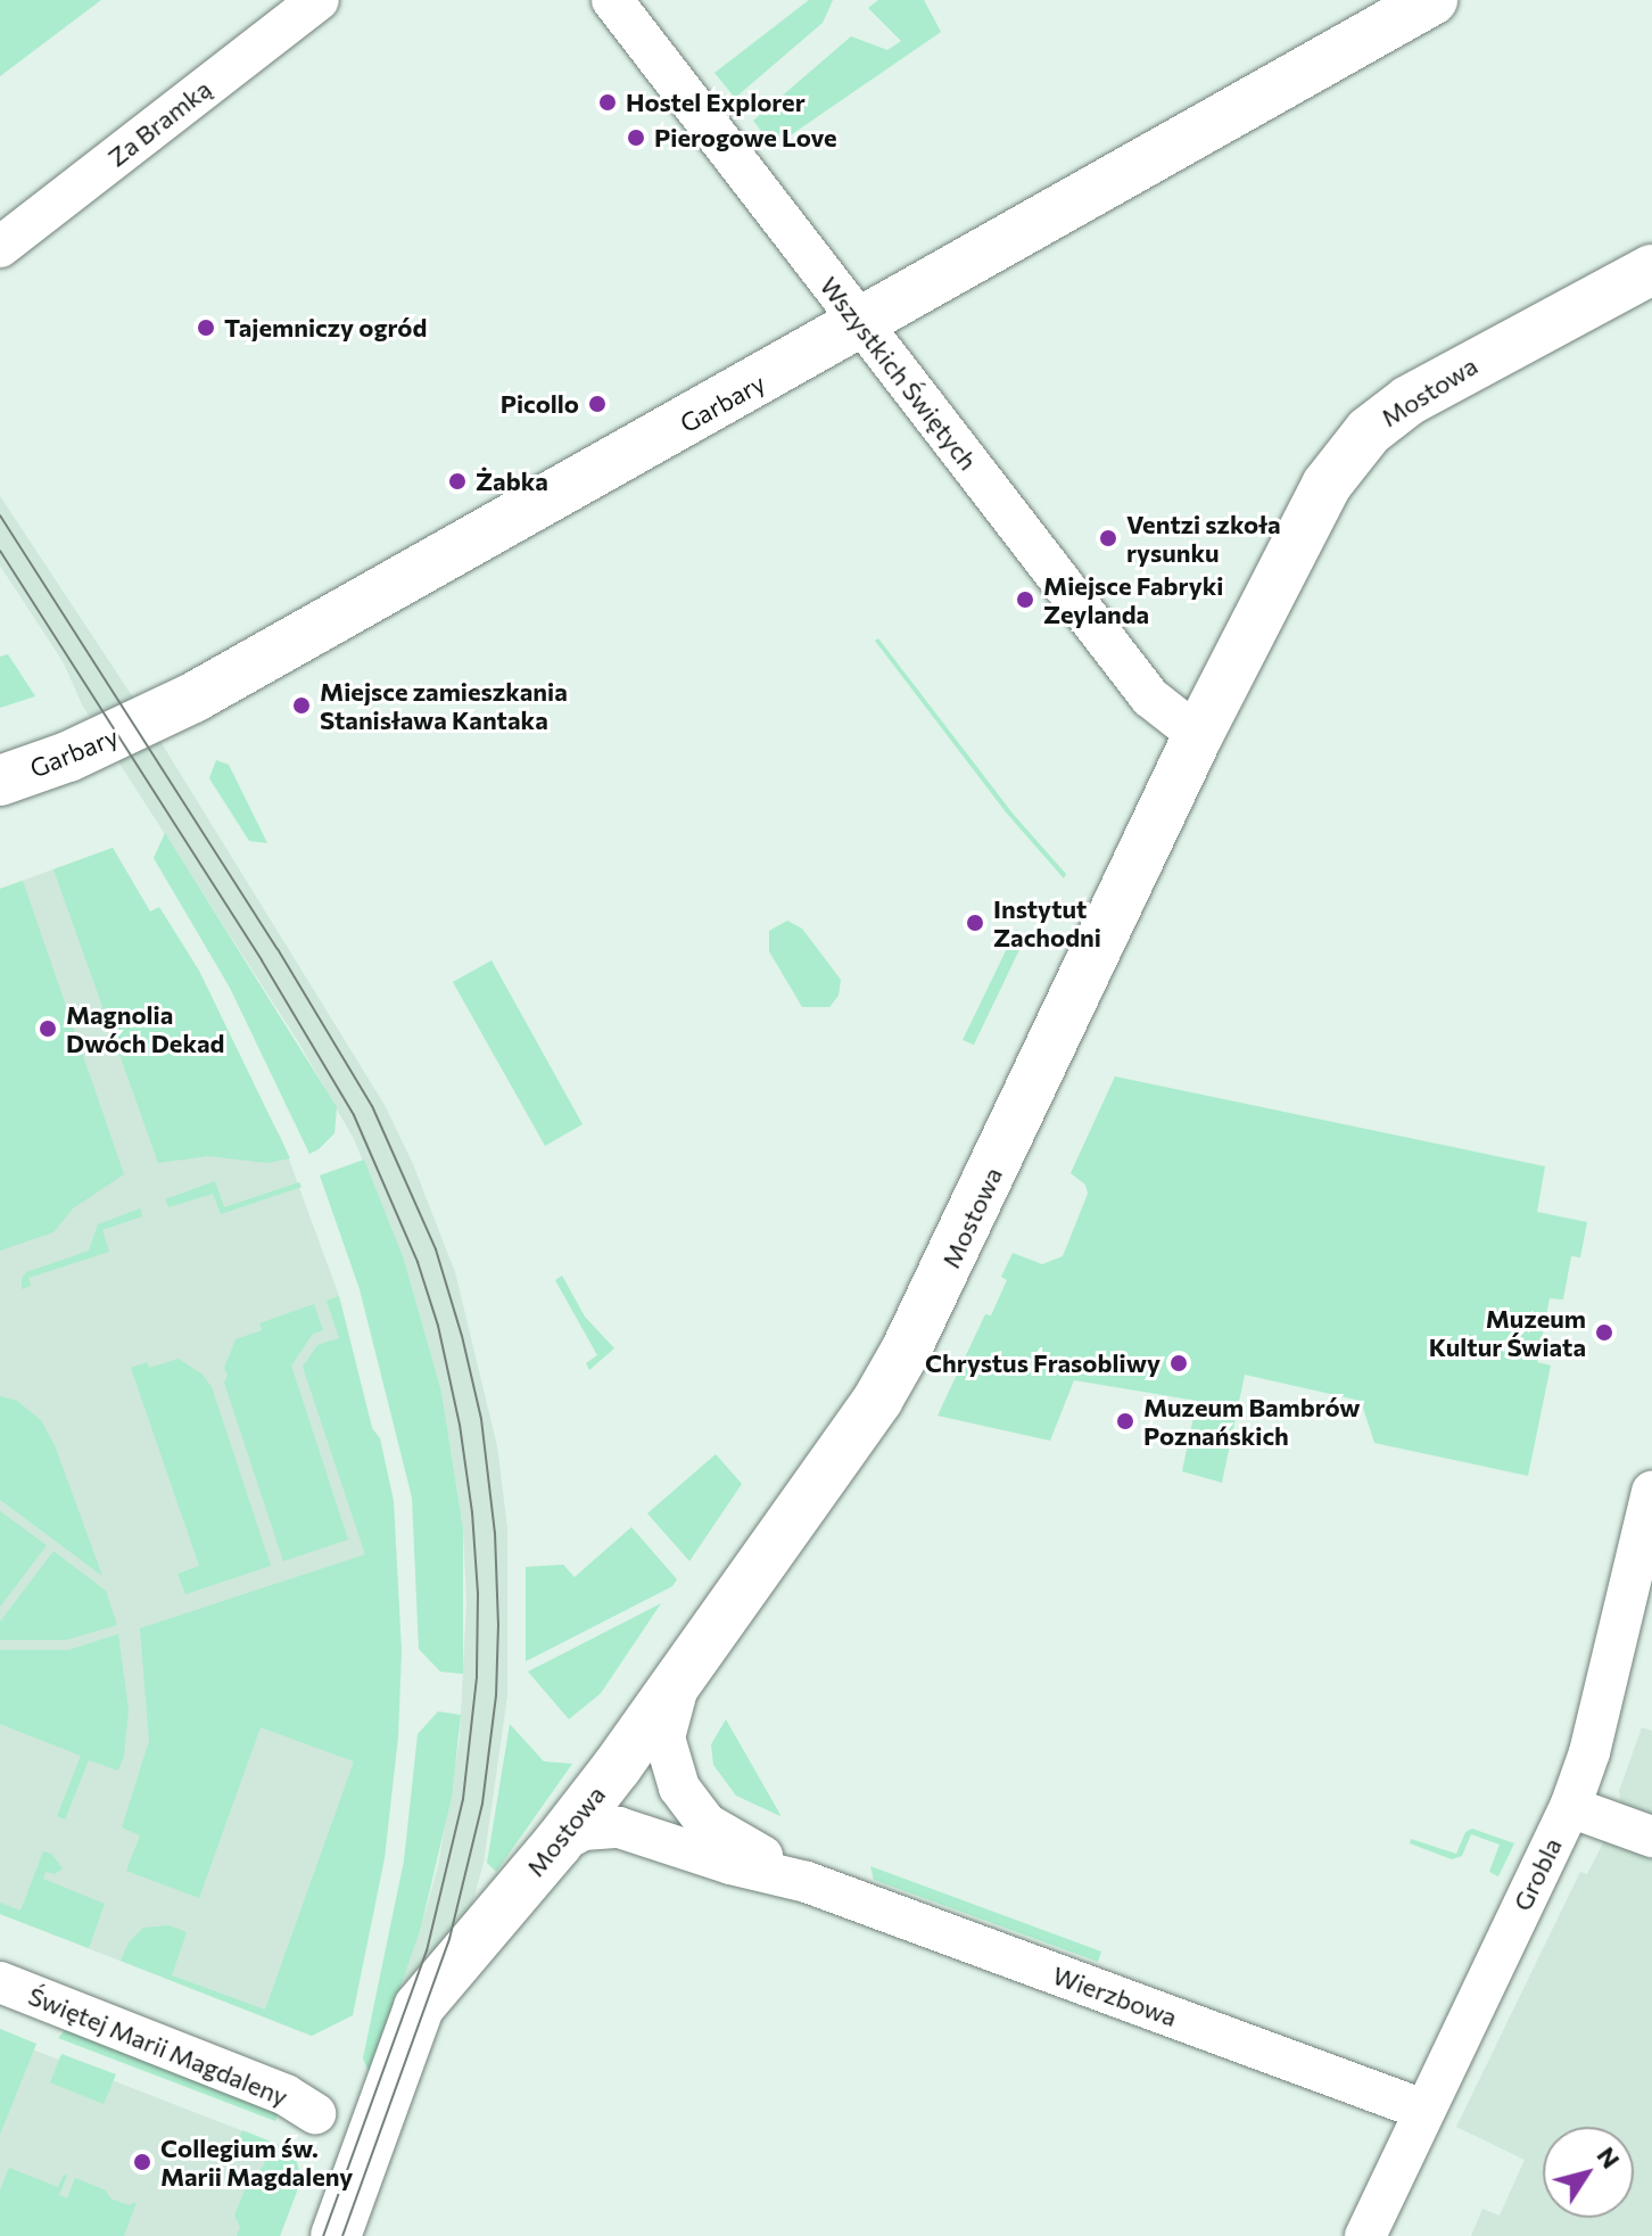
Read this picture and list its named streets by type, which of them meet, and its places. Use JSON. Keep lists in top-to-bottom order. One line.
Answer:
{"streets":{"street":["Za Bramką","Wszystkich Świętych","Mostowa","Garbary","Grobla","Wierzbowa","Świętej Marii Magdaleny"]},"crossings":[["Wszystkich Świętych","Mostowa"],["Wszystkich Świętych","Garbary"],["Mostowa","Wierzbowa"],["Grobla","Wierzbowa"]],"places":["Hostel Explorer","Pierogowe Love","Tajemniczy ogród","Picollo","Żabka","Ventzi szkoła rysunku","Miejsce Fabryki Zeylanda","Miejsce zamieszkania Stanisława Kantaka","Instytut Zachodni","Magnolia Dwóch Dekad","Muzeum Kultur Świata","Chrystus Frasobliwy","Muzeum Bambrów Poznańskich","Collegium św. Marii Magdaleny"],"north":"top right"}
